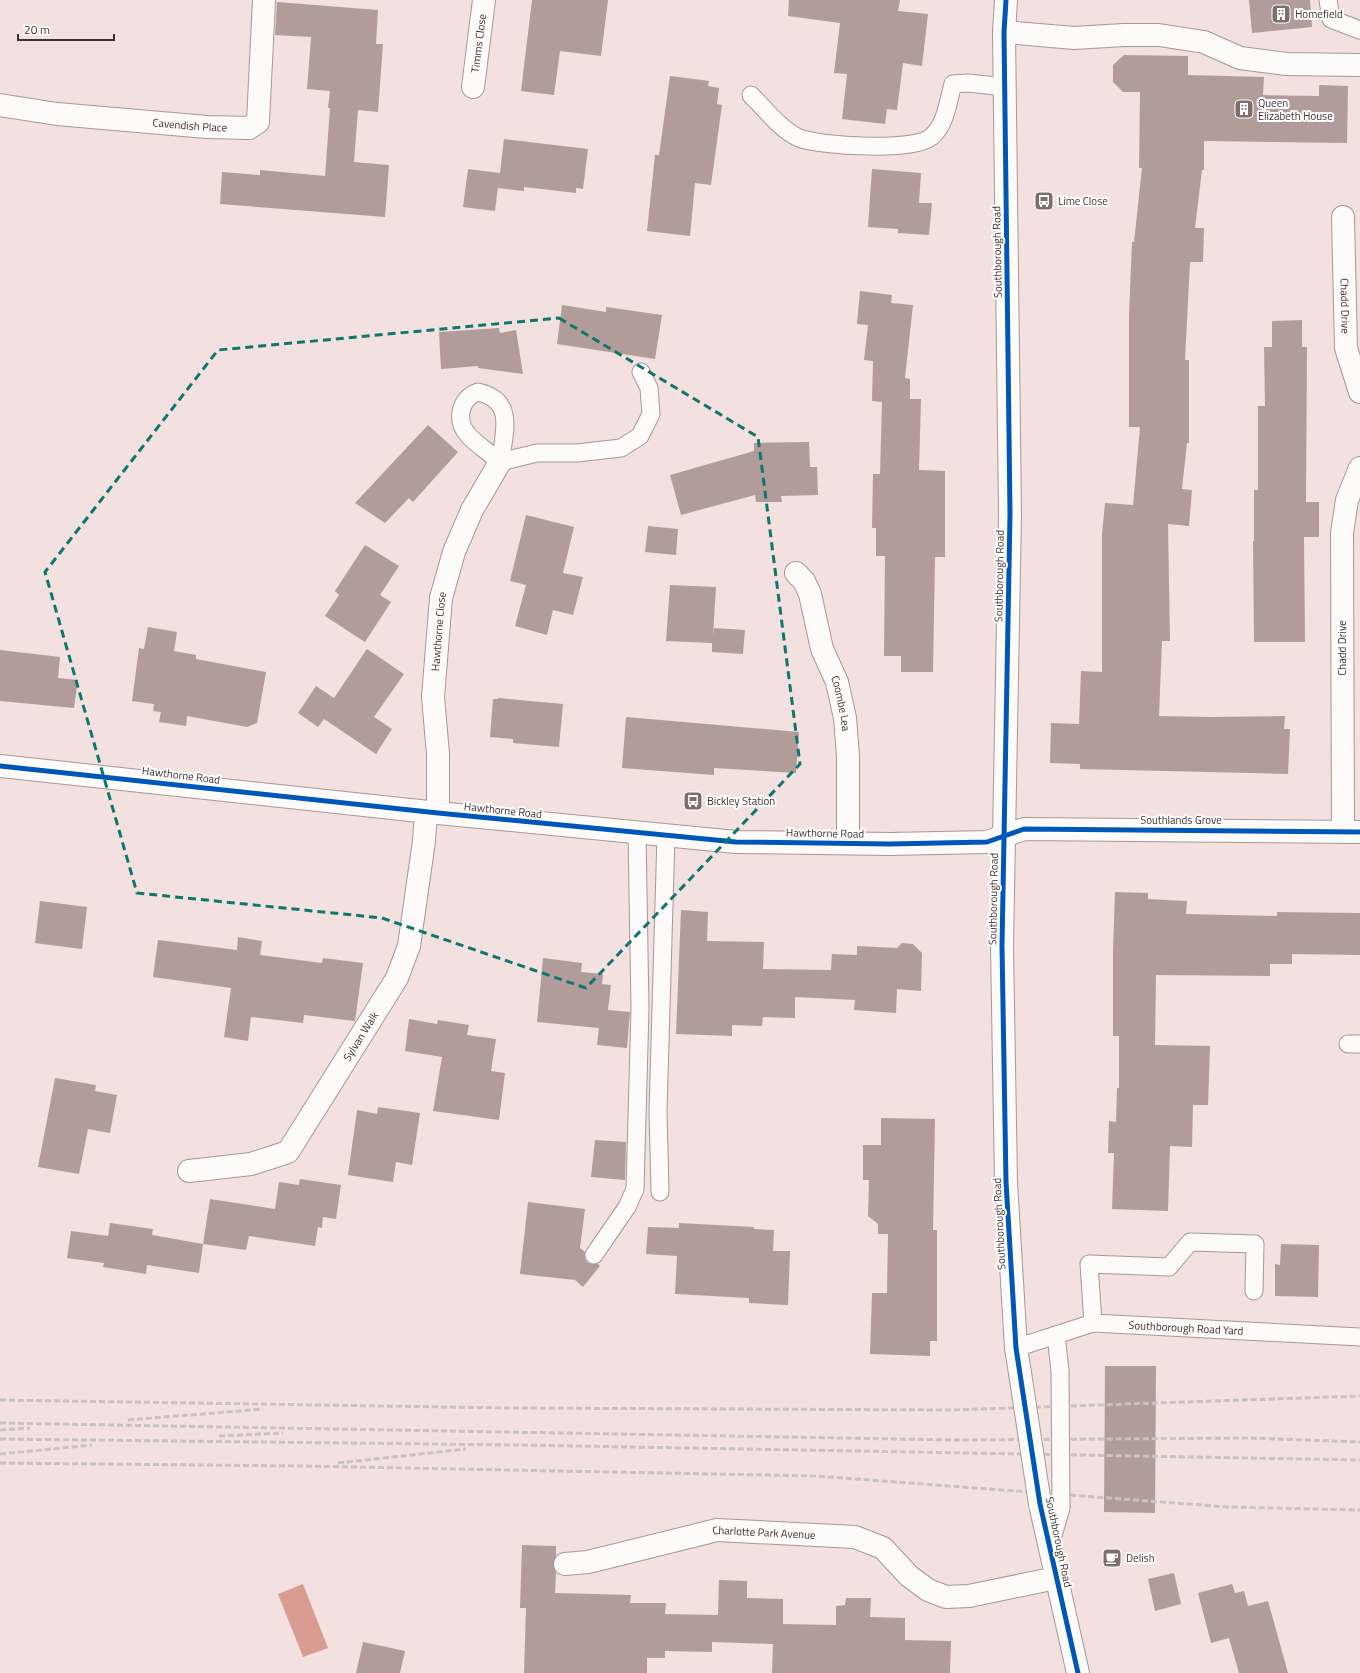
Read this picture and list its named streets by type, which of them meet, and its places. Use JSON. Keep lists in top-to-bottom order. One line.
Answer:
{"streets":{"street":["Timms Close","Cavendish Place","Southborough Road","Chadd Drive","Hawthorne Close","Coombe Lea","Hawthorne Road","Southlands Grove","Sylvan Walk","Charlotte Park Avenue"],"lane":["Southborough Road Yard"]},"crossings":[["Southborough Road","Hawthorne Road"],["Southborough Road","Southlands Grove"],["Southborough Road","Southborough Road Yard"],["Southborough Road","Charlotte Park Avenue"],["Chadd Drive","Southlands Grove"],["Hawthorne Close","Hawthorne Road"],["Hawthorne Close","Sylvan Walk"],["Coombe Lea","Hawthorne Road"],["Hawthorne Road","Southlands Grove"],["Hawthorne Road","Sylvan Walk"]],"places":{"building":["Homefield","Queen Elizabeth House"],"bus stop":["Lime Close","Bickley Station"],"cafe":["Delish"]},"scale_bar":"20 m"}
